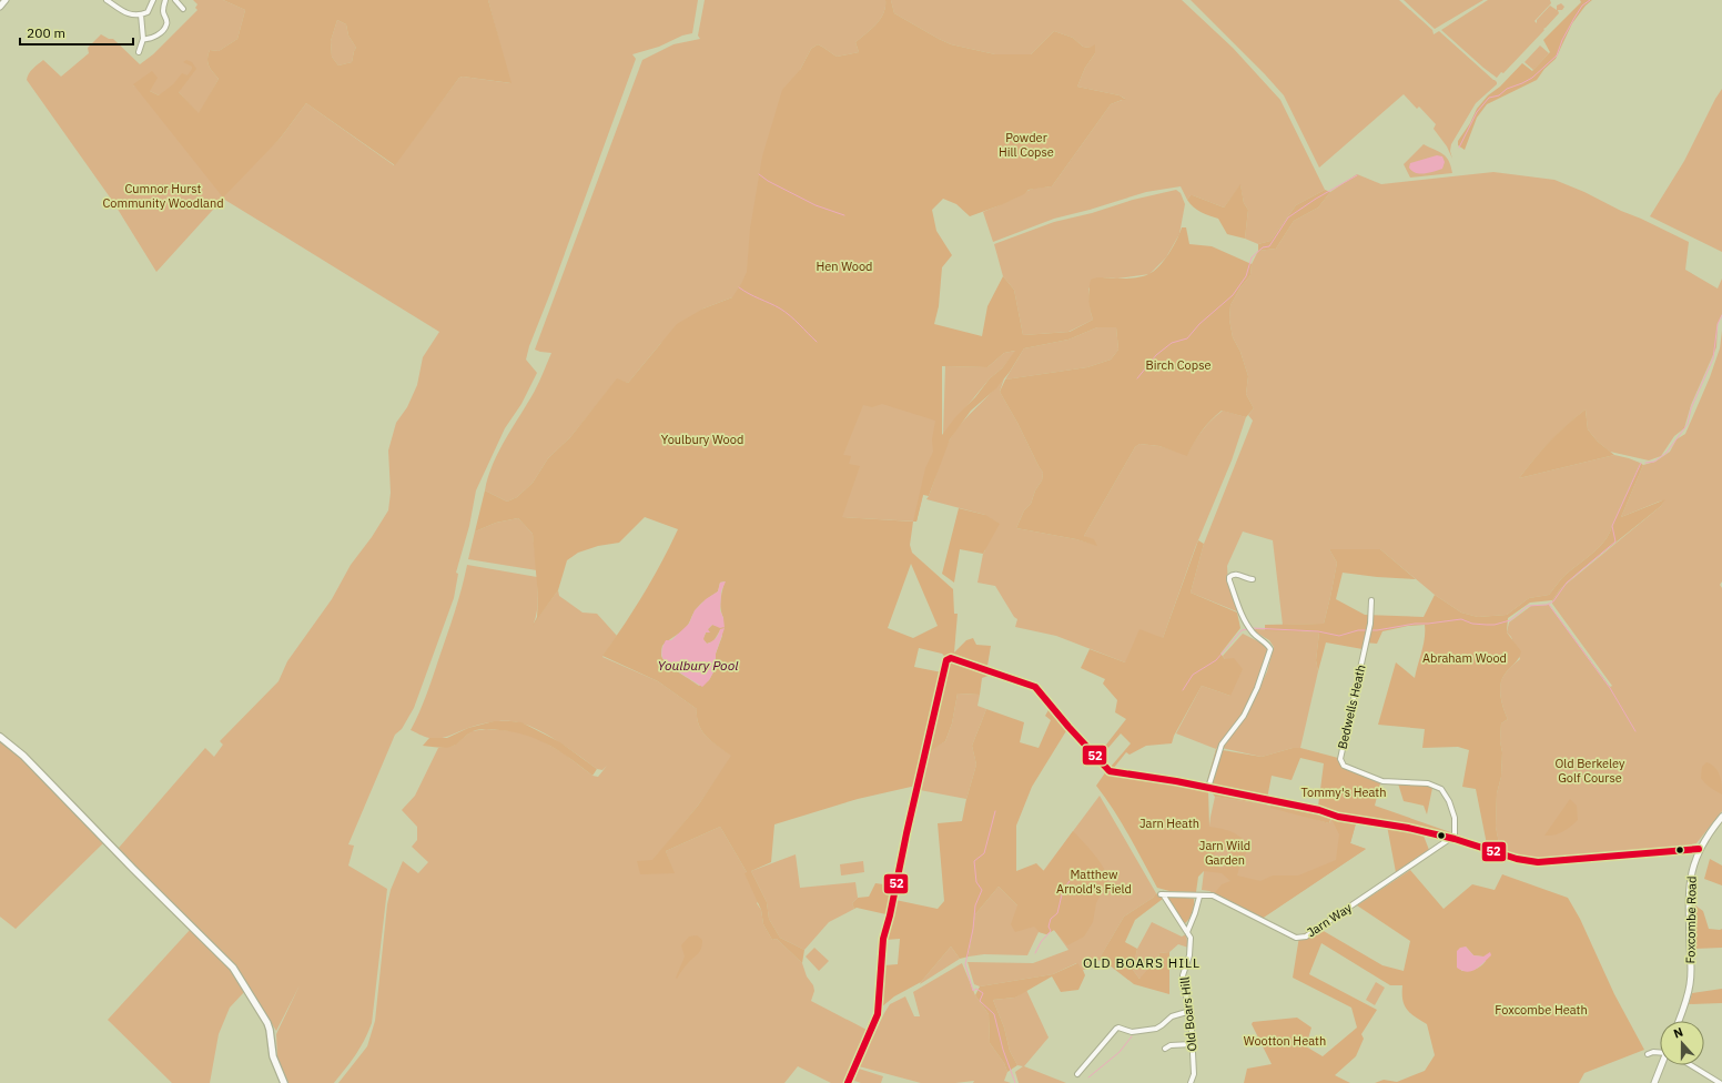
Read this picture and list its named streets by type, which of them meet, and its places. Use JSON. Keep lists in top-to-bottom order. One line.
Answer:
{"streets":{"street":["Bedwells Heath","Jarn Way","Foxcombe Road","Old Boars Hill"]},"crossings":[["Bedwells Heath","Jarn Way"],["Jarn Way","Old Boars Hill"]],"districts":["OLD BOARS HILL"],"water":["Youlbury Pool"],"parks":["Powder Hill Copse","Cumnor Hurst Community Woodland","Hen Wood","Birch Copse","Youlbury Wood","Abraham Wood","Old Berkeley Golf Course","Tommy's Heath","Jarn Heath","Jarn Wild Garden","Matthew Arnold's Field","Foxcombe Heath","Wootton Heath"],"lines":["transit line 52"],"scale_bar":"200 m","north":"top"}
